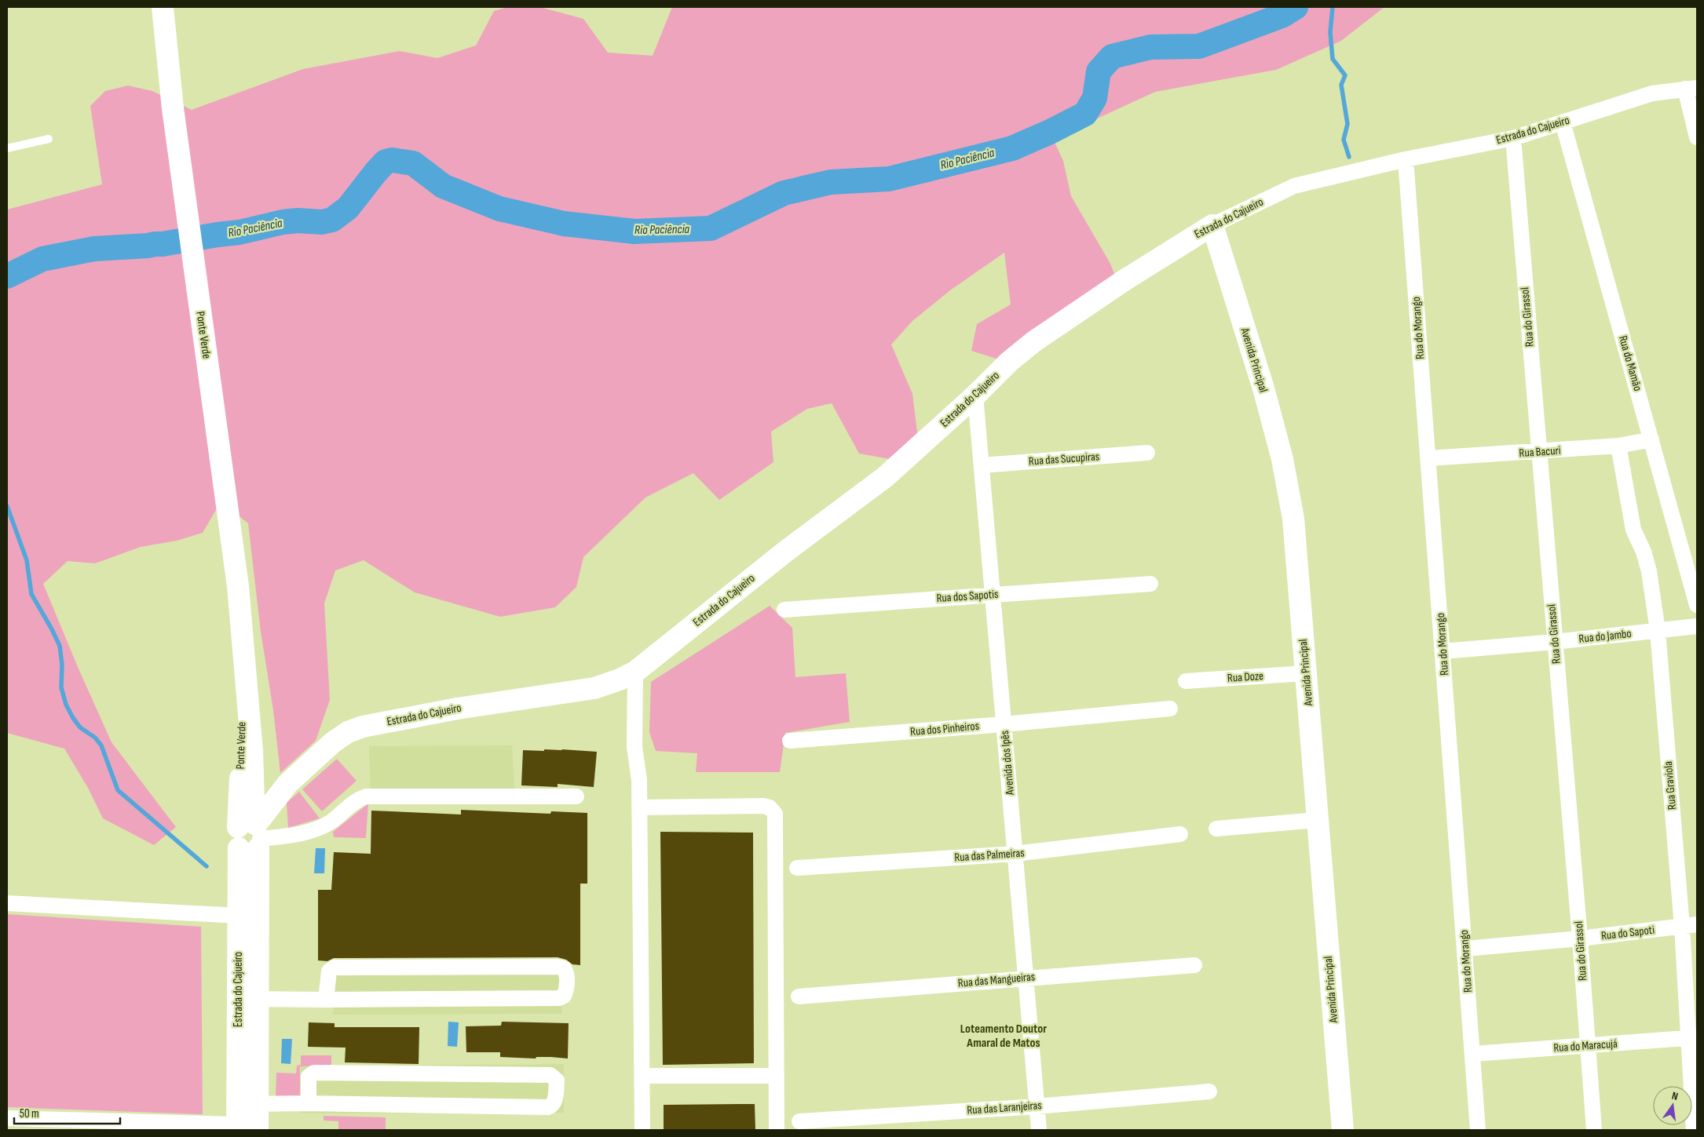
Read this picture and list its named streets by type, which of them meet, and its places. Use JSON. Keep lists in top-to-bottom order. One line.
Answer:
{"streets":{"street":["Estrada do Cajueiro","Rua do Girassol","Rua do Morango","Ponte Verde","Avenida Principal","Rua do Mamão","Rua Bacuri","Rua das Sucupiras","Rua dos Sapotis","Rua do Jambo","Rua Doze","Rua dos Pinheiros","Avenida dos Ipês","Rua Graviola","Rua das Palmeiras","Rua do Sapoti","Rua das Mangueiras","Rua do Maracujá","Rua das Laranjeiras"]},"crossings":[["Estrada do Cajueiro","Rua do Girassol"],["Estrada do Cajueiro","Rua do Morango"],["Estrada do Cajueiro","Ponte Verde"],["Estrada do Cajueiro","Avenida Principal"],["Estrada do Cajueiro","Rua do Mamão"],["Estrada do Cajueiro","Avenida dos Ipês"],["Rua do Girassol","Rua Bacuri"],["Rua do Girassol","Rua do Jambo"],["Rua do Girassol","Rua do Sapoti"],["Rua do Girassol","Rua do Maracujá"],["Rua do Morango","Rua Bacuri"],["Rua do Morango","Rua do Jambo"],["Rua do Morango","Rua do Sapoti"],["Rua do Morango","Rua do Maracujá"],["Avenida Principal","Rua Doze"],["Rua do Mamão","Rua Bacuri"],["Rua Bacuri","Rua Graviola"],["Rua das Sucupiras","Avenida dos Ipês"],["Rua dos Sapotis","Avenida dos Ipês"],["Rua do Jambo","Rua Graviola"],["Rua dos Pinheiros","Avenida dos Ipês"],["Avenida dos Ipês","Rua das Palmeiras"],["Avenida dos Ipês","Rua das Mangueiras"],["Avenida dos Ipês","Rua das Laranjeiras"],["Rua Graviola","Rua do Sapoti"],["Rua Graviola","Rua do Maracujá"]],"districts":["Loteamento Doutor Amaral de Matos"],"water":["Rio Paciência"],"scale_bar":"50 m","north":"top"}
